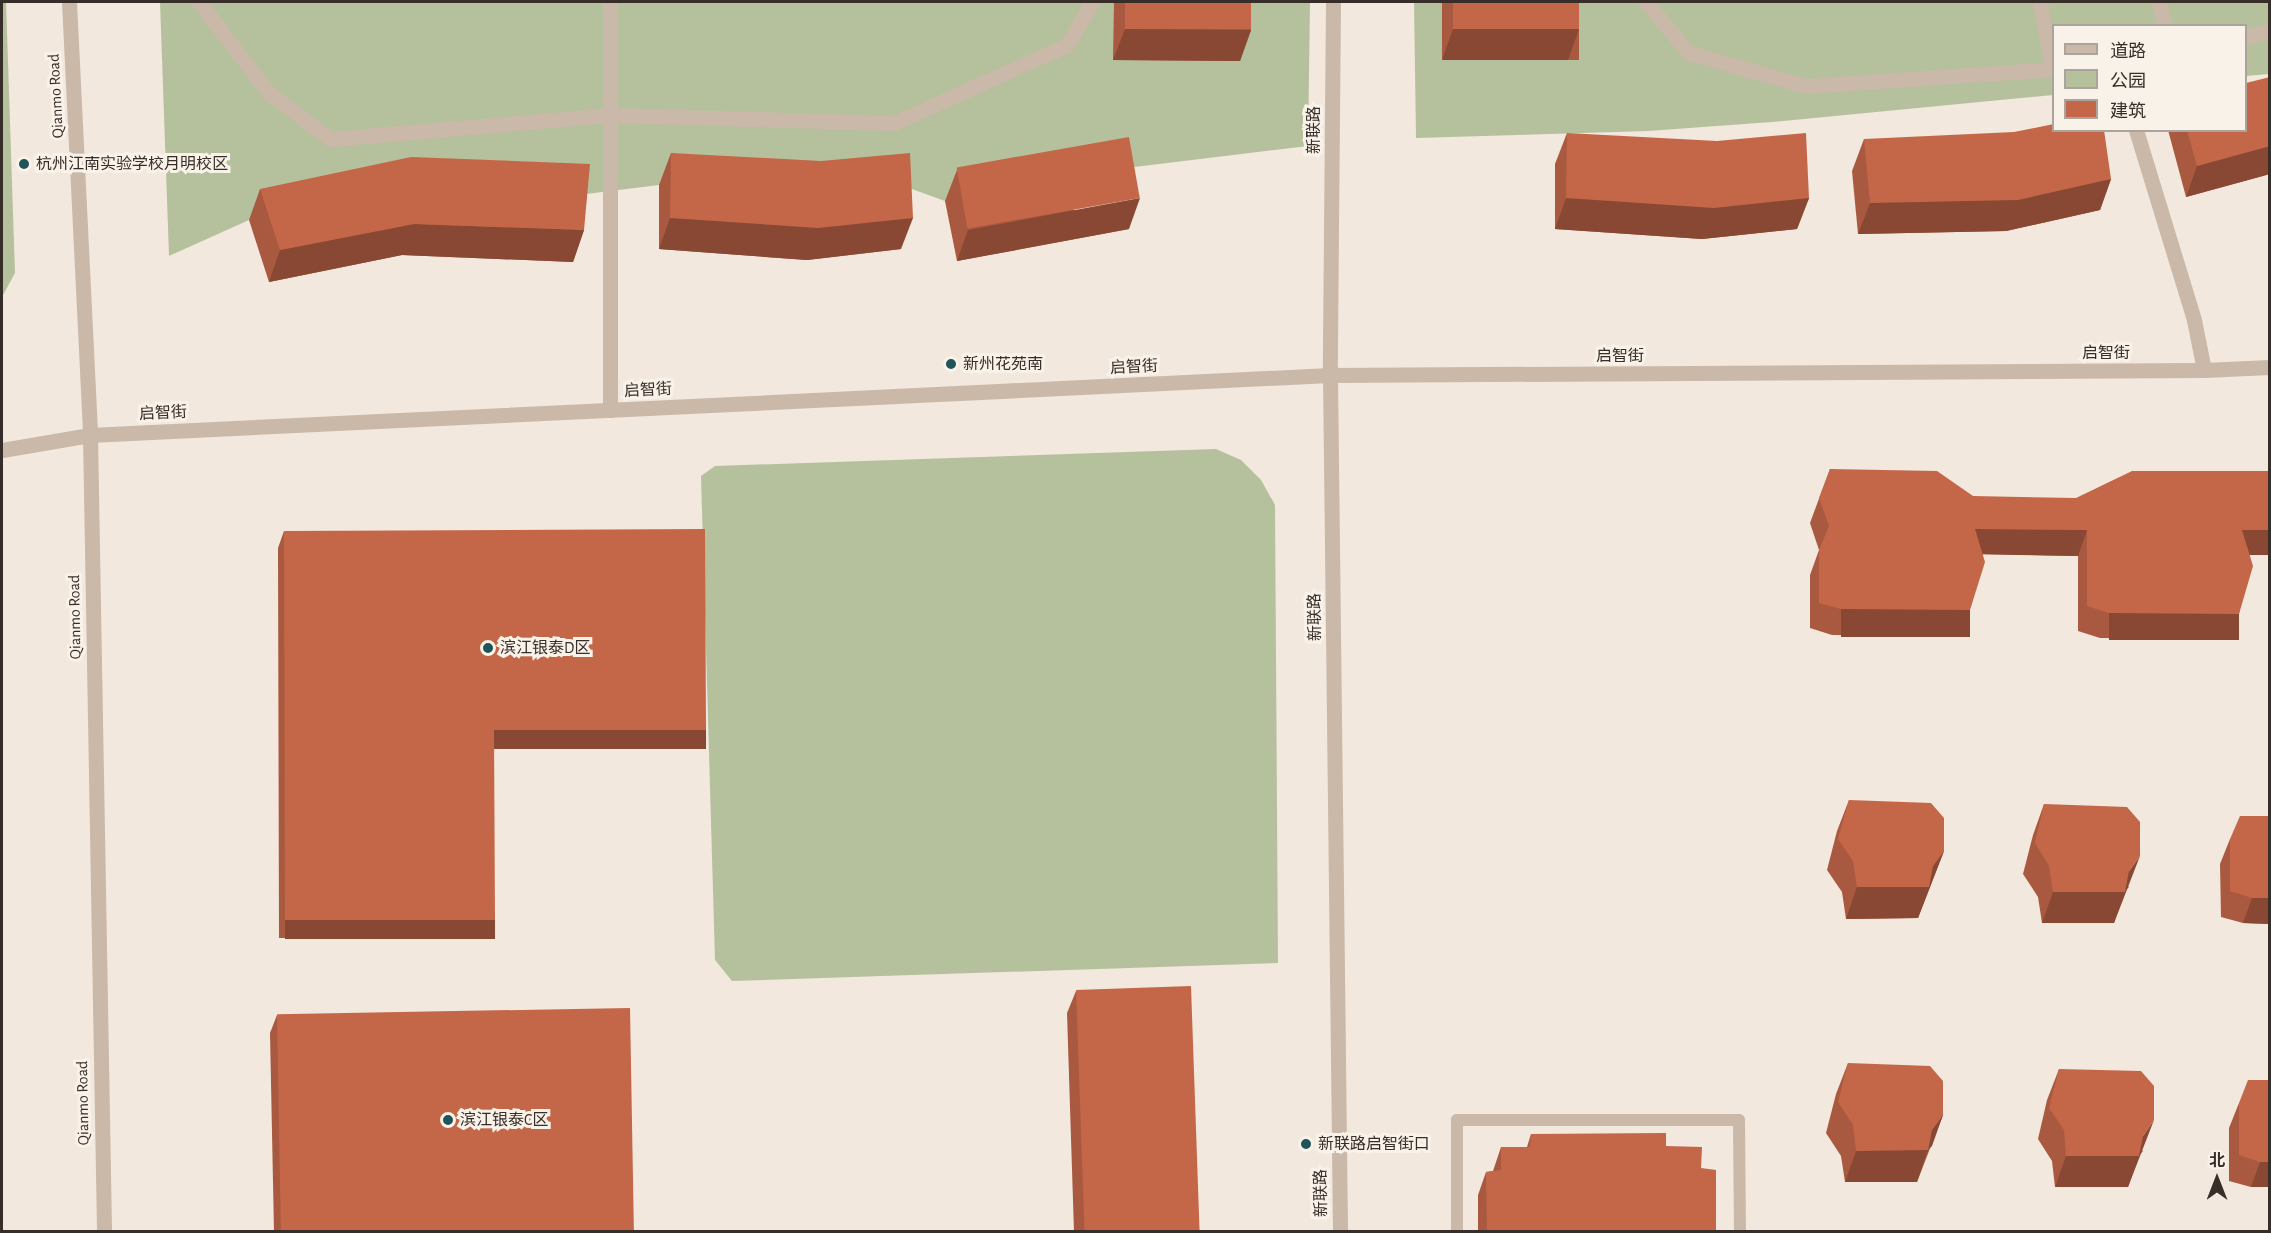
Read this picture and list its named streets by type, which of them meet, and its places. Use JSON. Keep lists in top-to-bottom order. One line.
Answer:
{"streets":{"street":["Qianmo Road","新联路","启智街"]},"crossings":[["Qianmo Road","启智街"],["新联路","启智街"]],"places":["杭州江南实验学校月明校区","新州花苑南","滨江银泰D区","滨江银泰C区","新联路启智街口"],"legend":["道路","公园","建筑"],"north":"top"}
